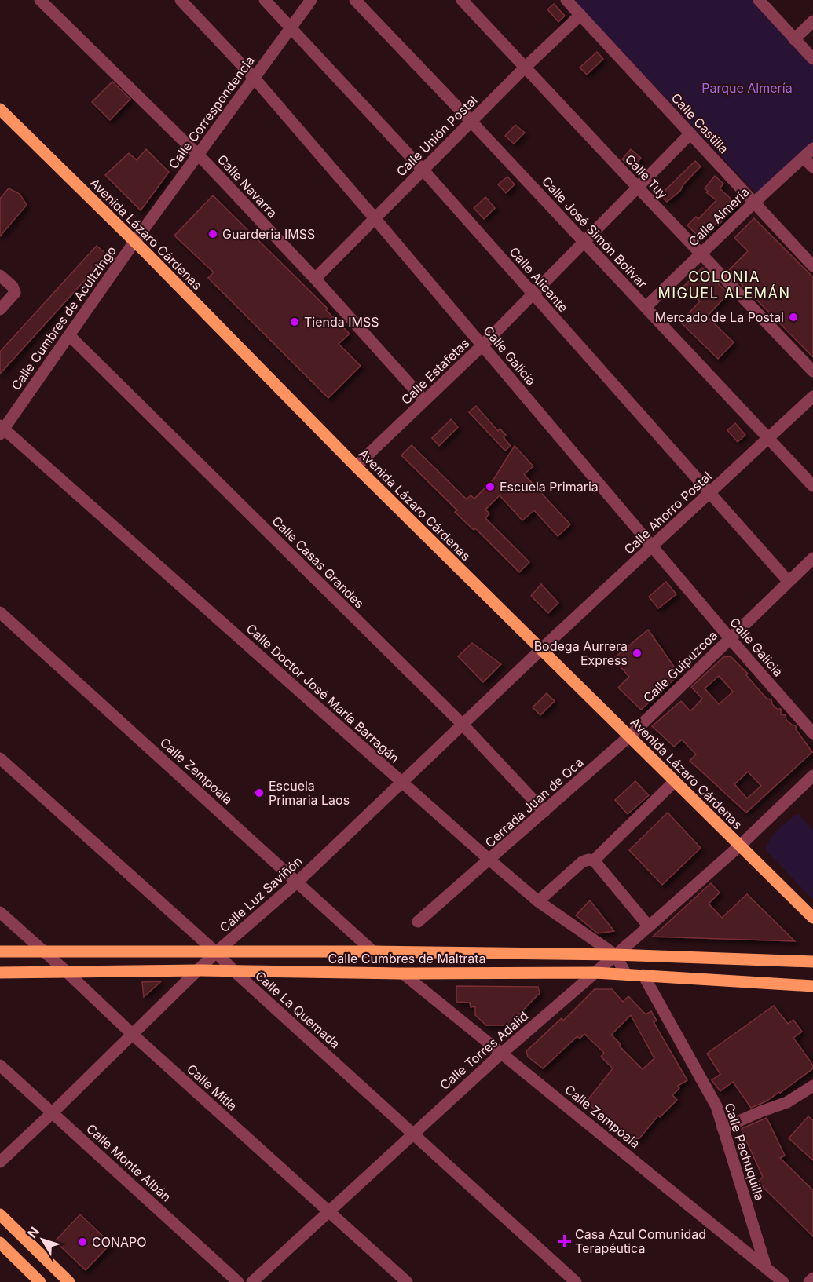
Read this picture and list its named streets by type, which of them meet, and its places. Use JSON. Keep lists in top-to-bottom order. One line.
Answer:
{"streets":{"main road":["Avenida Lázaro Cárdenas","Calle Cumbres de Maltrata"],"street":["Calle Correspondencia","Calle Castilla","Calle Unión Postal","Calle Tuy","Calle Navarra","Calle Almería","Calle José Simón Bolívar","Calle Alicante","Calle Cumbres de Acultzingo","Calle Galicia","Calle Estafetas","Calle Ahorro Postal","Calle Casas Grandes","Calle Guipuzcoa","Calle Doctor José María Barragán","Calle Zempoala","Cerrada Juan de Oca","Calle Luz Saviñón","Calle La Quemada","Calle Torres Adalid","Calle Mitla","Calle Pachuquilla","Calle Monte Albán"]},"crossings":[["Calle Correspondencia","Calle Navarra"],["Calle Correspondencia","Avenida Lázaro Cárdenas"],["Calle Correspondencia","Calle Alicante"],["Calle Correspondencia","Calle Cumbres de Acultzingo"],["Calle Correspondencia","Calle Galicia"],["Calle Castilla","Calle Unión Postal"],["Calle Castilla","Calle Almería"],["Calle Castilla","Calle Estafetas"],["Calle Unión Postal","Calle Tuy"],["Calle Unión Postal","Calle Navarra"],["Calle Unión Postal","Calle José Simón Bolívar"],["Calle Unión Postal","Calle Alicante"],["Calle Unión Postal","Calle Galicia"],["Calle Tuy","Calle Almería"],["Calle Tuy","Calle Estafetas"],["Calle Navarra","Calle Estafetas"],["Calle Almería","Calle José Simón Bolívar"],["Calle José Simón Bolívar","Calle Estafetas"],["Calle José Simón Bolívar","Calle Ahorro Postal"],["Avenida Lázaro Cárdenas","Calle Cumbres de Acultzingo"],["Avenida Lázaro Cárdenas","Calle Estafetas"],["Avenida Lázaro Cárdenas","Calle Ahorro Postal"],["Avenida Lázaro Cárdenas","Calle Guipuzcoa"],["Avenida Lázaro Cárdenas","Cerrada Juan de Oca"],["Avenida Lázaro Cárdenas","Calle Luz Saviñón"],["Avenida Lázaro Cárdenas","Calle Torres Adalid"],["Calle Alicante","Calle Estafetas"],["Calle Alicante","Calle Ahorro Postal"],["Calle Alicante","Calle Guipuzcoa"],["Calle Cumbres de Acultzingo","Calle Casas Grandes"],["Calle Cumbres de Acultzingo","Calle Doctor José María Barragán"],["Calle Galicia","Calle Estafetas"],["Calle Galicia","Calle Ahorro Postal"],["Calle Galicia","Calle Guipuzcoa"],["Calle Ahorro Postal","Calle Luz Saviñón"],["Calle Casas Grandes","Cerrada Juan de Oca"],["Calle Casas Grandes","Calle Luz Saviñón"],["Calle Guipuzcoa","Cerrada Juan de Oca"],["Calle Doctor José María Barragán","Cerrada Juan de Oca"],["Calle Doctor José María Barragán","Calle Luz Saviñón"],["Calle Doctor José María Barragán","Calle Cumbres de Maltrata"],["Calle Doctor José María Barragán","Calle Torres Adalid"],["Calle Zempoala","Calle Luz Saviñón"],["Calle Zempoala","Calle Cumbres de Maltrata"],["Calle Zempoala","Calle Torres Adalid"],["Calle Zempoala","Calle Pachuquilla"],["Calle Luz Saviñón","Calle Cumbres de Maltrata"],["Calle Luz Saviñón","Calle La Quemada"],["Calle Luz Saviñón","Calle Mitla"],["Calle Luz Saviñón","Calle Monte Albán"],["Calle Cumbres de Maltrata","Calle La Quemada"],["Calle Cumbres de Maltrata","Calle Torres Adalid"],["Calle Cumbres de Maltrata","Calle Mitla"],["Calle Cumbres de Maltrata","Calle Pachuquilla"],["Calle La Quemada","Calle Torres Adalid"],["Calle Torres Adalid","Calle Mitla"]],"districts":["COLONIA MIGUEL ALEMÁN"],"parks":["Parque Almería"],"places":{"other":["Guarderia IMSS","Mercado de La Postal","Tienda IMSS","Escuela Primaria","Bodega Aurrera Express","Escuela Primaria Laos","CONAPO"],"health":["Casa Azul Comunidad Terapéutica"]},"north":"top left"}
